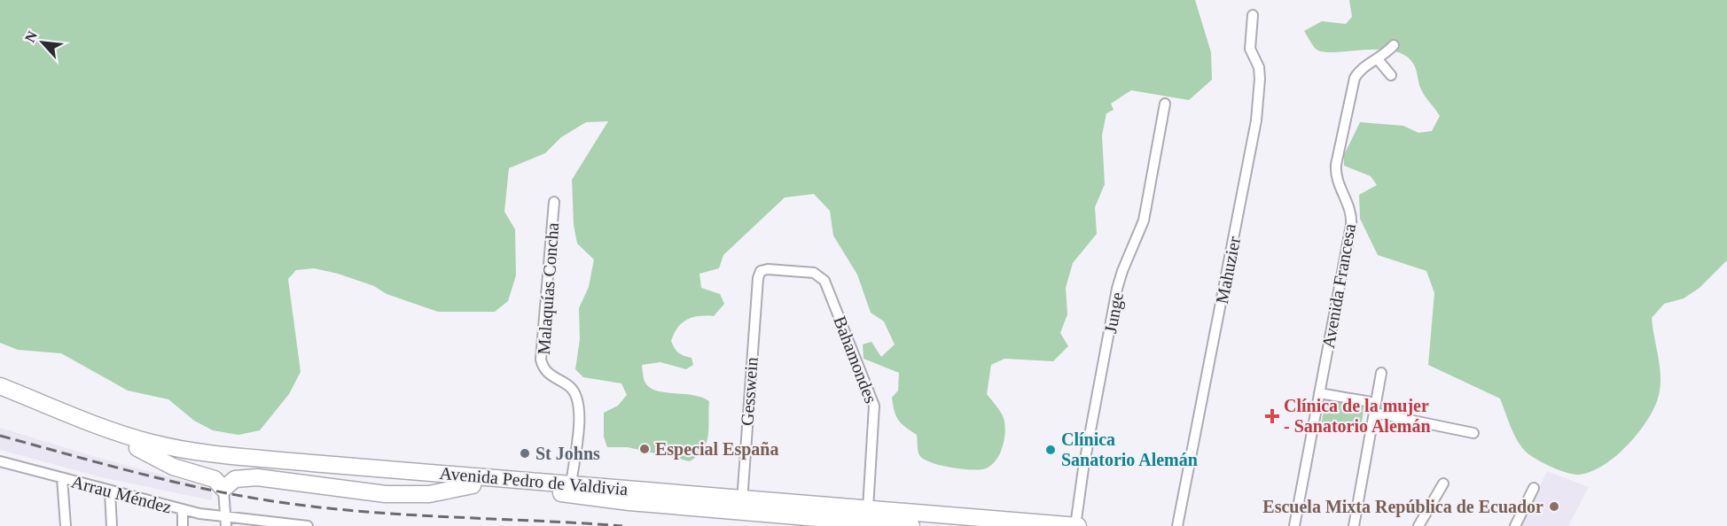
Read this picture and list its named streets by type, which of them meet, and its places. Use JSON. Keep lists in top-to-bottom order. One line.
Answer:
{"streets":{"main road":["Avenida Pedro de Valdivia"],"street":["Mahuzier","Avenida Francesa","Malaquías Concha","Junge","Bahamondes","Gesswein","Arrau Méndez"]},"crossings":[["Malaquías Concha","Avenida Pedro de Valdivia"],["Junge","Avenida Pedro de Valdivia"],["Bahamondes","Gesswein"],["Bahamondes","Avenida Pedro de Valdivia"],["Gesswein","Avenida Pedro de Valdivia"]],"places":{"health":["Clínica de la mujer - Sanatorio Alemán"],"other":["Especial España","Clínica Sanatorio Alemán","St Johns","Escuela Mixta República de Ecuador"]},"north":"top left"}
